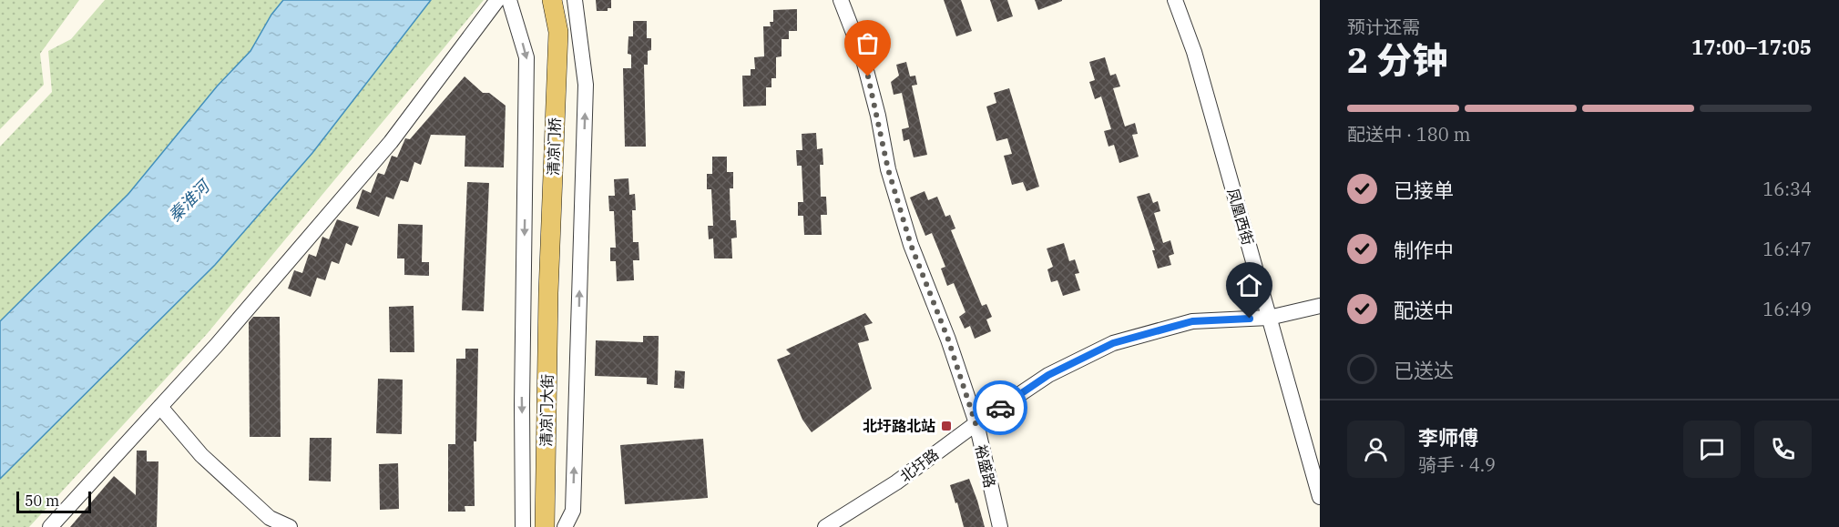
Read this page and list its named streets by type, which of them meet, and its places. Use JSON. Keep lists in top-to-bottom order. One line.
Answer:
{"streets":{"main road":["清凉门桥","清凉门大街"],"street":["凤凰西街","北圩路","裕盛路"]},"crossings":[["清凉门桥","清凉门大街"],["凤凰西街","北圩路"],["北圩路","裕盛路"]],"water":["秦淮河"],"places":{"transit":["北圩路北站"]},"scale_bar":"50 m","page":{"heading":["2 分钟","预计还需","17:00–17:05"],"panel":["李师傅","骑手 · 4.9"],"bar":"配送中 · 180 m","list":[["已接单","16:34"],["制作中","16:47"],["配送中","16:49"],"已送达"],"scale":"50 m"}}
